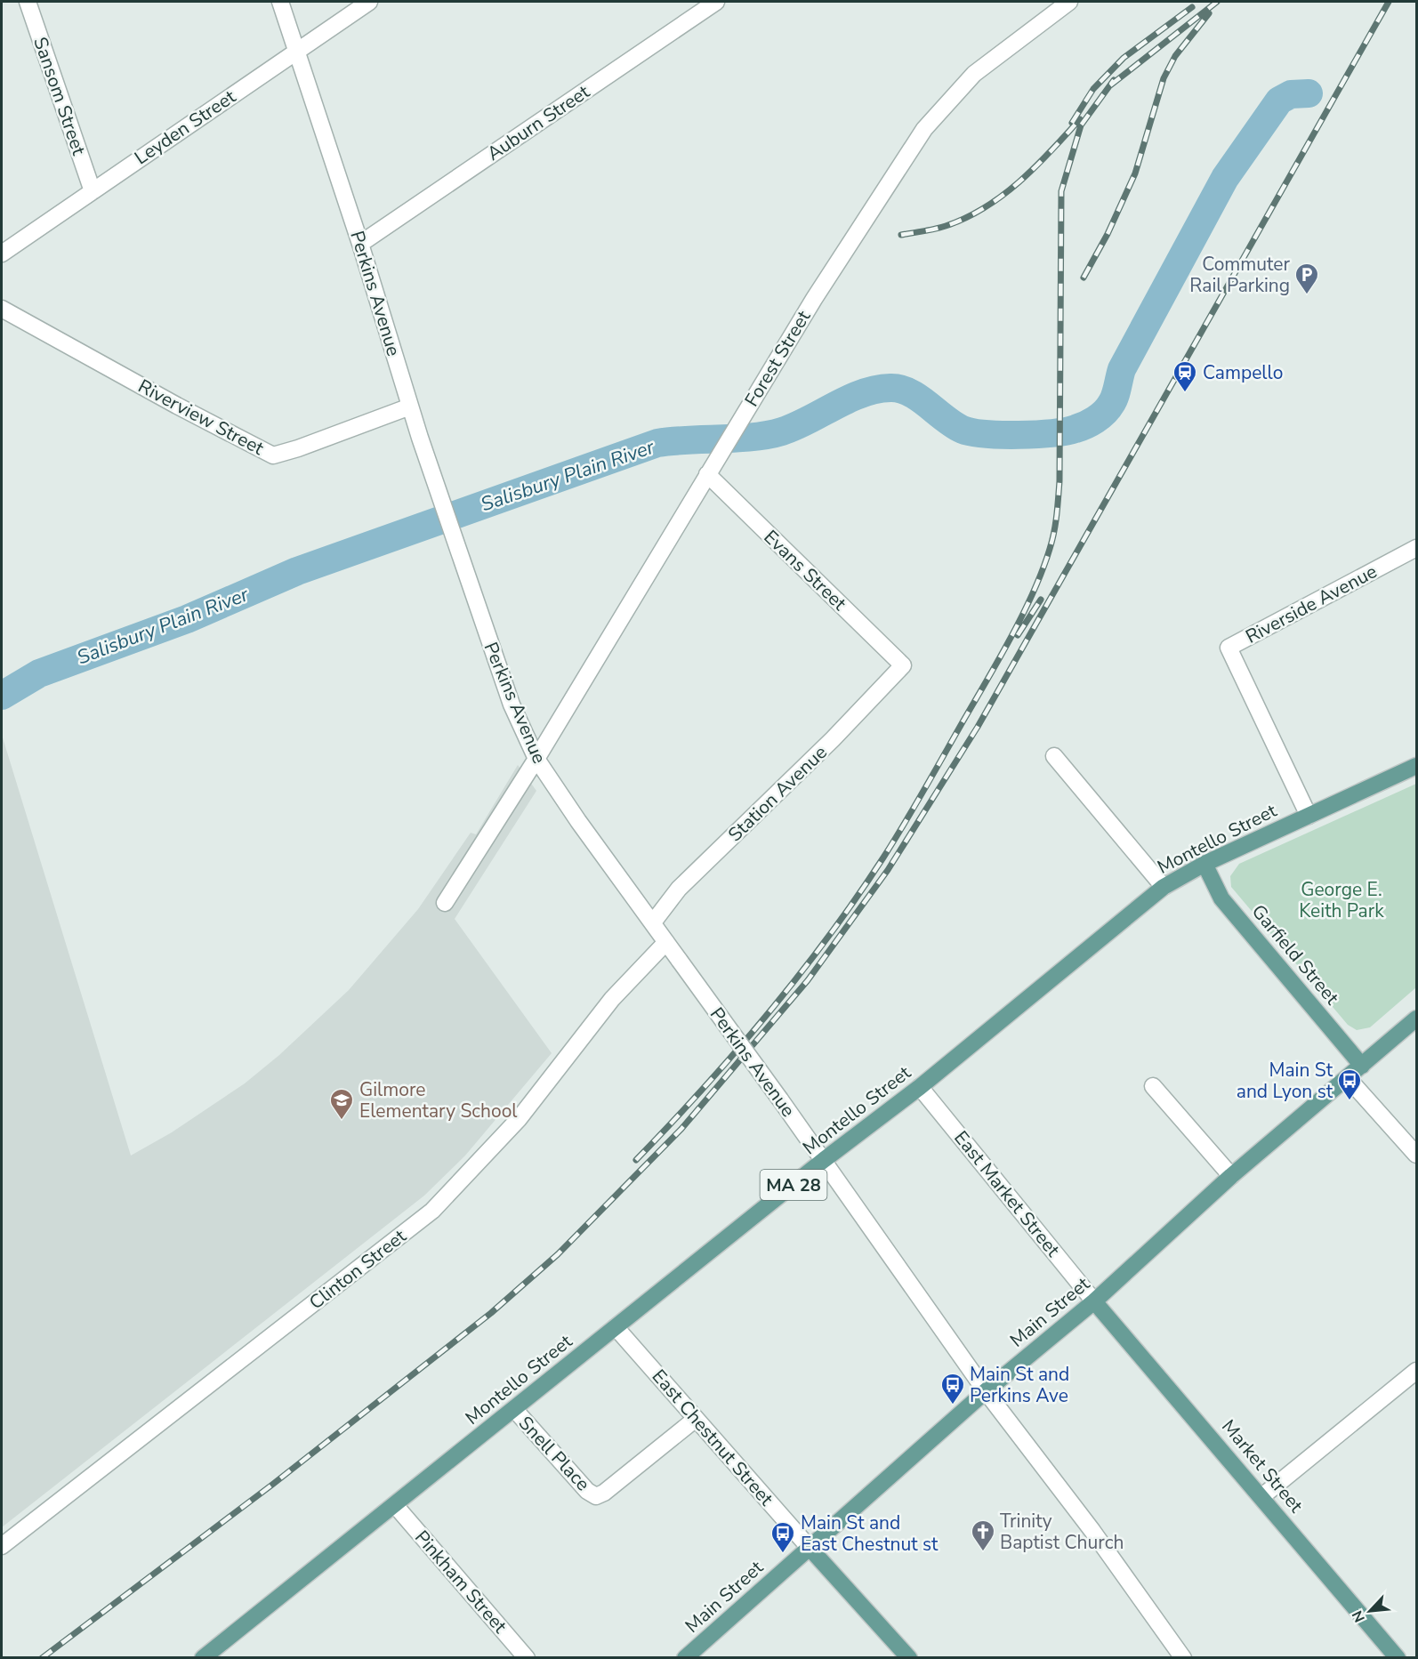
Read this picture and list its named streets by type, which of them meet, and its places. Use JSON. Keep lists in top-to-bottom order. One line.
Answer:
{"streets":{"main road":["Montello Street","Garfield Street","MA 28","Main Street","Market Street"],"street":["Sansom Street","Auburn Street","Leyden Street","Perkins Avenue","Forest Street","Riverview Street","Evans Street","Riverside Avenue","Station Avenue","East Market Street","Clinton Street","East Chestnut Street","Snell Place","Pinkham Street"]},"crossings":[["Sansom Street","Leyden Street"],["Auburn Street","Perkins Avenue"],["Leyden Street","Perkins Avenue"],["Perkins Avenue","Forest Street"],["Perkins Avenue","Riverview Street"],["Perkins Avenue","Station Avenue"],["Perkins Avenue","Montello Street"],["Perkins Avenue","Clinton Street"],["Perkins Avenue","Main Street"],["Forest Street","Evans Street"],["Evans Street","Station Avenue"],["Riverside Avenue","Montello Street"],["Montello Street","Garfield Street"],["Montello Street","East Market Street"],["Montello Street","East Chestnut Street"],["Montello Street","Snell Place"],["Montello Street","Pinkham Street"],["Garfield Street","Main Street"],["East Market Street","Main Street"],["East Market Street","Market Street"],["Main Street","East Chestnut Street"],["Main Street","Market Street"],["East Chestnut Street","Snell Place"]],"water":["Salisbury Plain River"],"parks":["George E. Keith Park"],"places":{"parking":["Commuter Rail Parking"],"station":["Campello"],"bus stop":["Main St and Lyon st","Main St and Perkins Ave","Main St and East Chestnut st"],"school or university":["Gilmore Elementary School"],"church":["Trinity Baptist Church"]},"north":"bottom left"}
